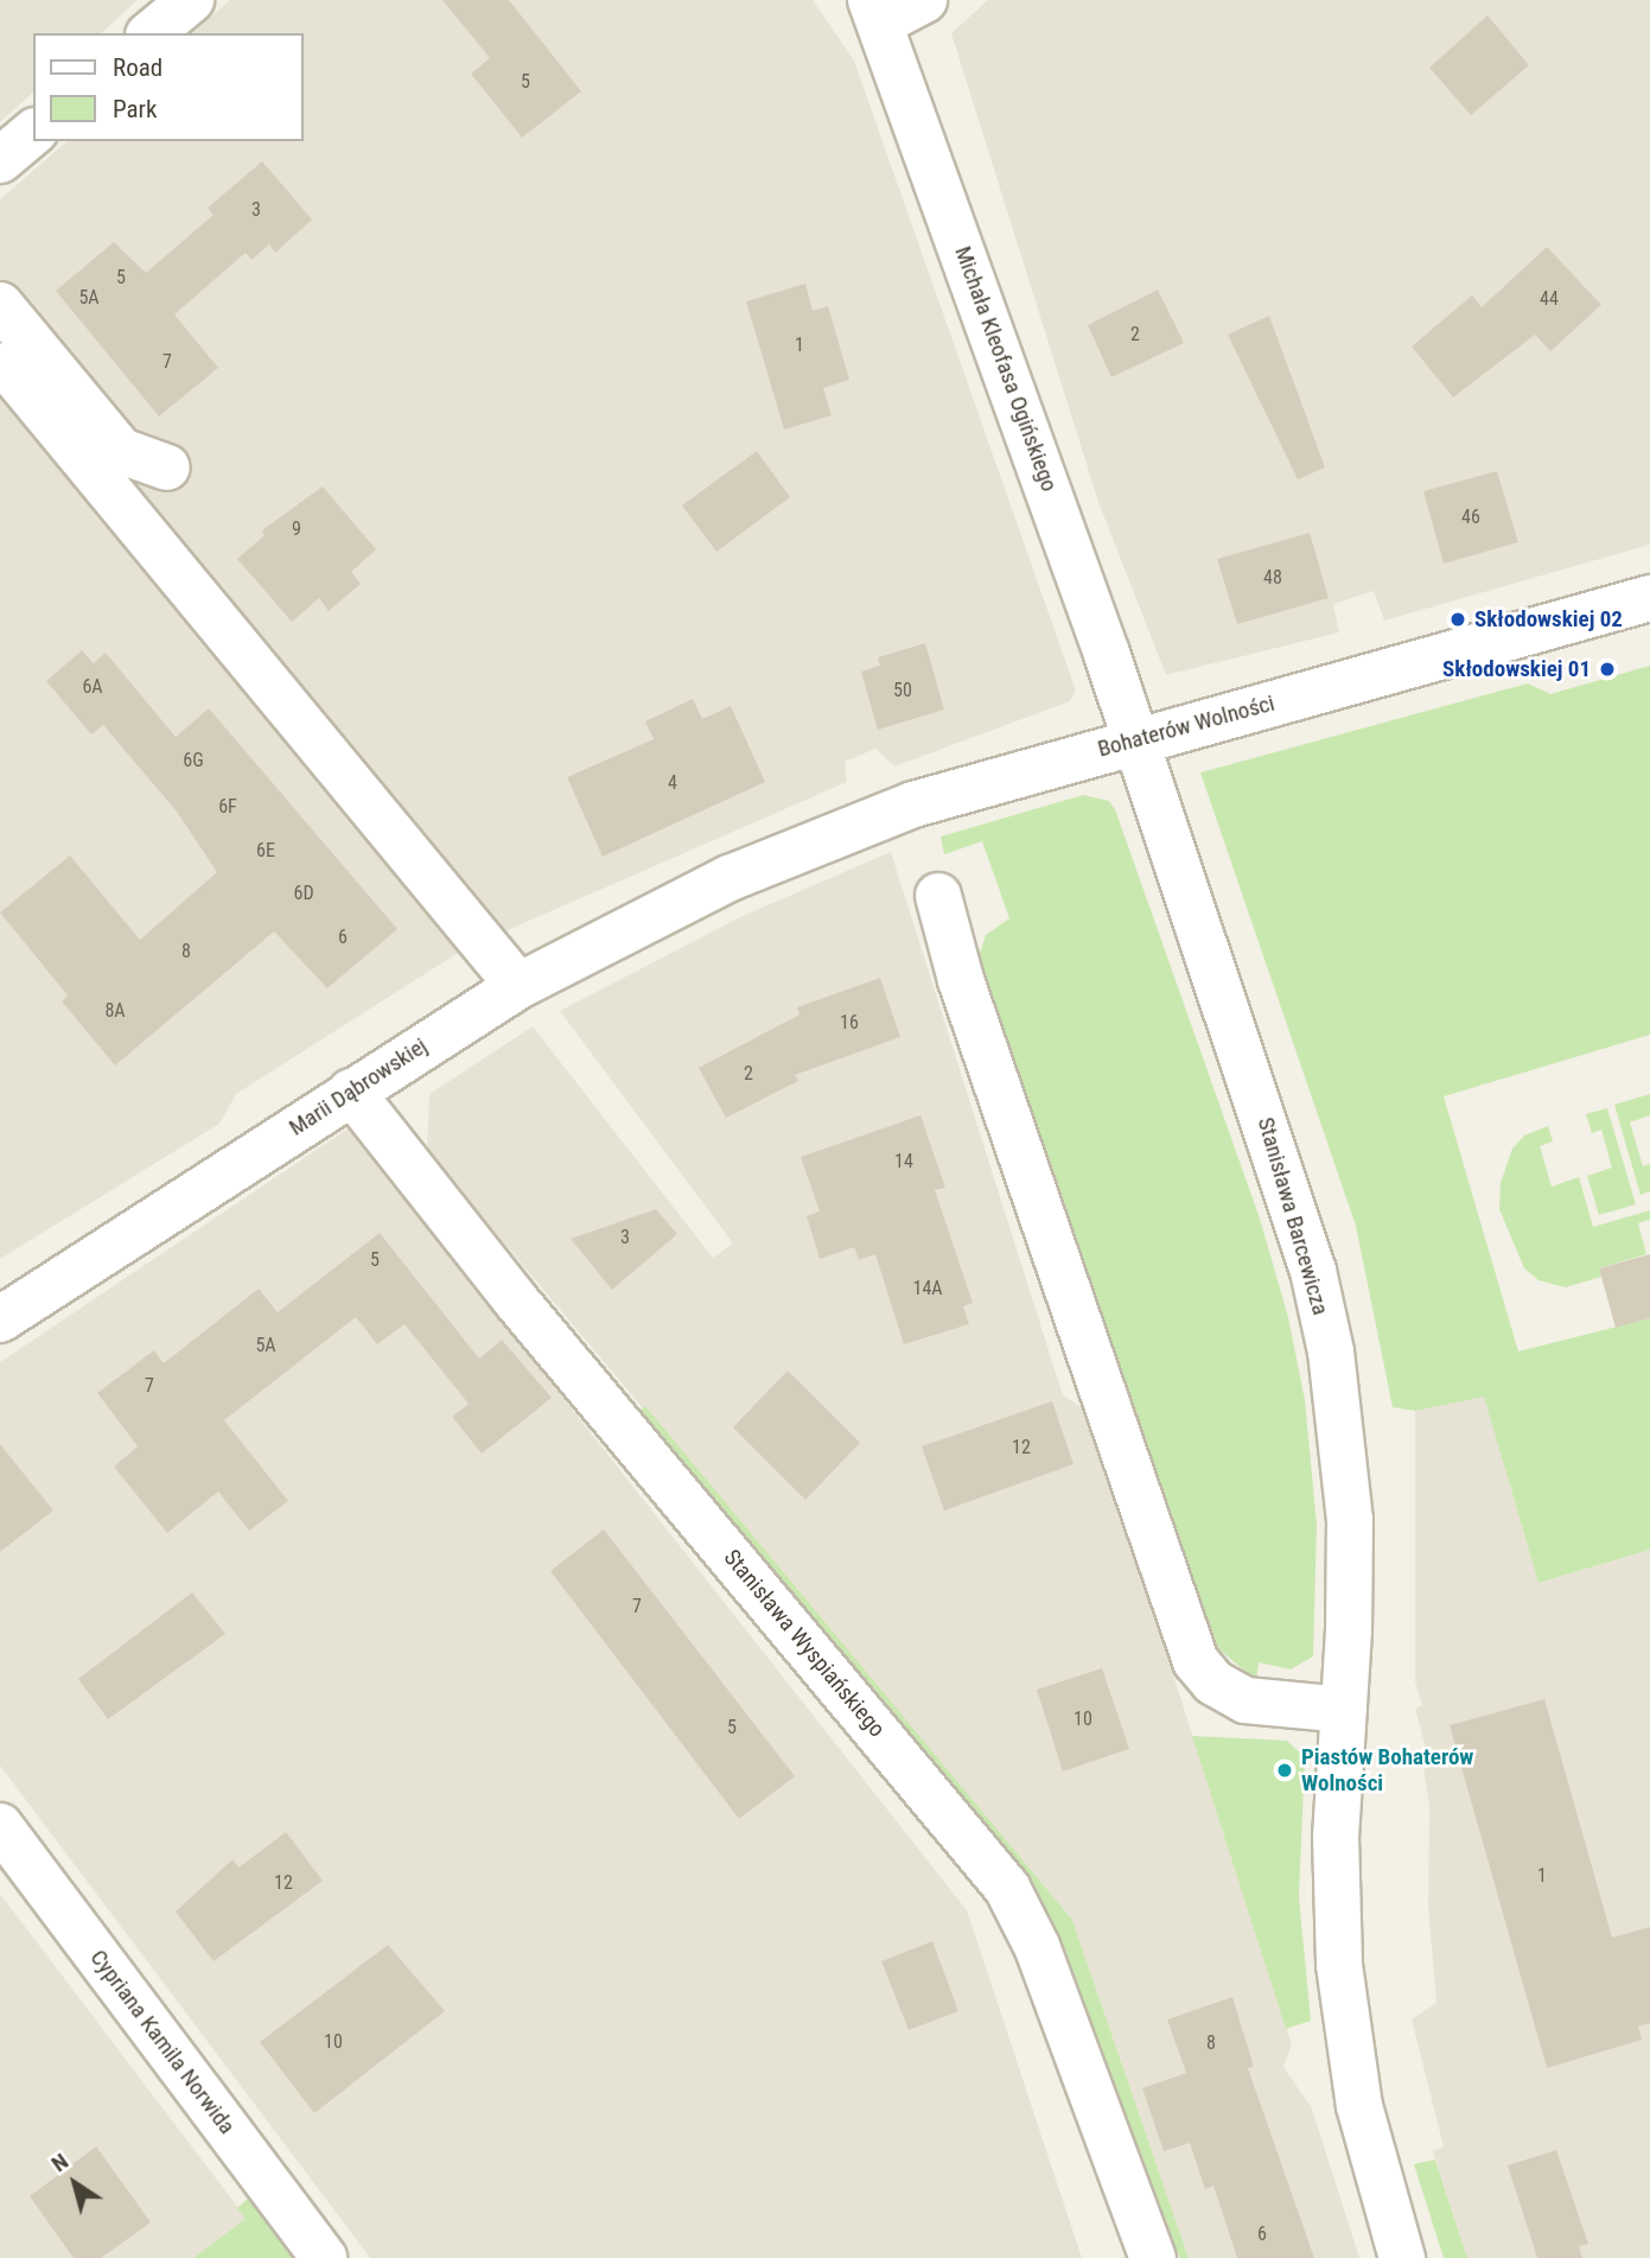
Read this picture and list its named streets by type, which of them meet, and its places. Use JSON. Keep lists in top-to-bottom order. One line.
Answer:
{"streets":{"street":["Michała Kleofasa Ogińskiego","Bohaterów Wolności","Marii Dąbrowskiej","Stanisława Barcewicza","Stanisława Wyspiańskiego","Cypriana Kamila Norwida"]},"crossings":[["Michała Kleofasa Ogińskiego","Bohaterów Wolności"],["Michała Kleofasa Ogińskiego","Stanisława Barcewicza"],["Bohaterów Wolności","Marii Dąbrowskiej"],["Bohaterów Wolności","Stanisława Barcewicza"],["Marii Dąbrowskiej","Stanisława Wyspiańskiego"]],"places":["Skłodowskiej 02","Skłodowskiej 01","Piastów Bohaterów Wolności"],"house_numbers":["5","3","5","5A","44","2","1","7","46","9","48","6A","50","6G","4","6F","6E","6D","6","8","8A","16","2","14","3","5","14A","5A","7","12","7","10","5","1","12","10","8","6"],"legend":["Road","Park"],"north":"top left"}
